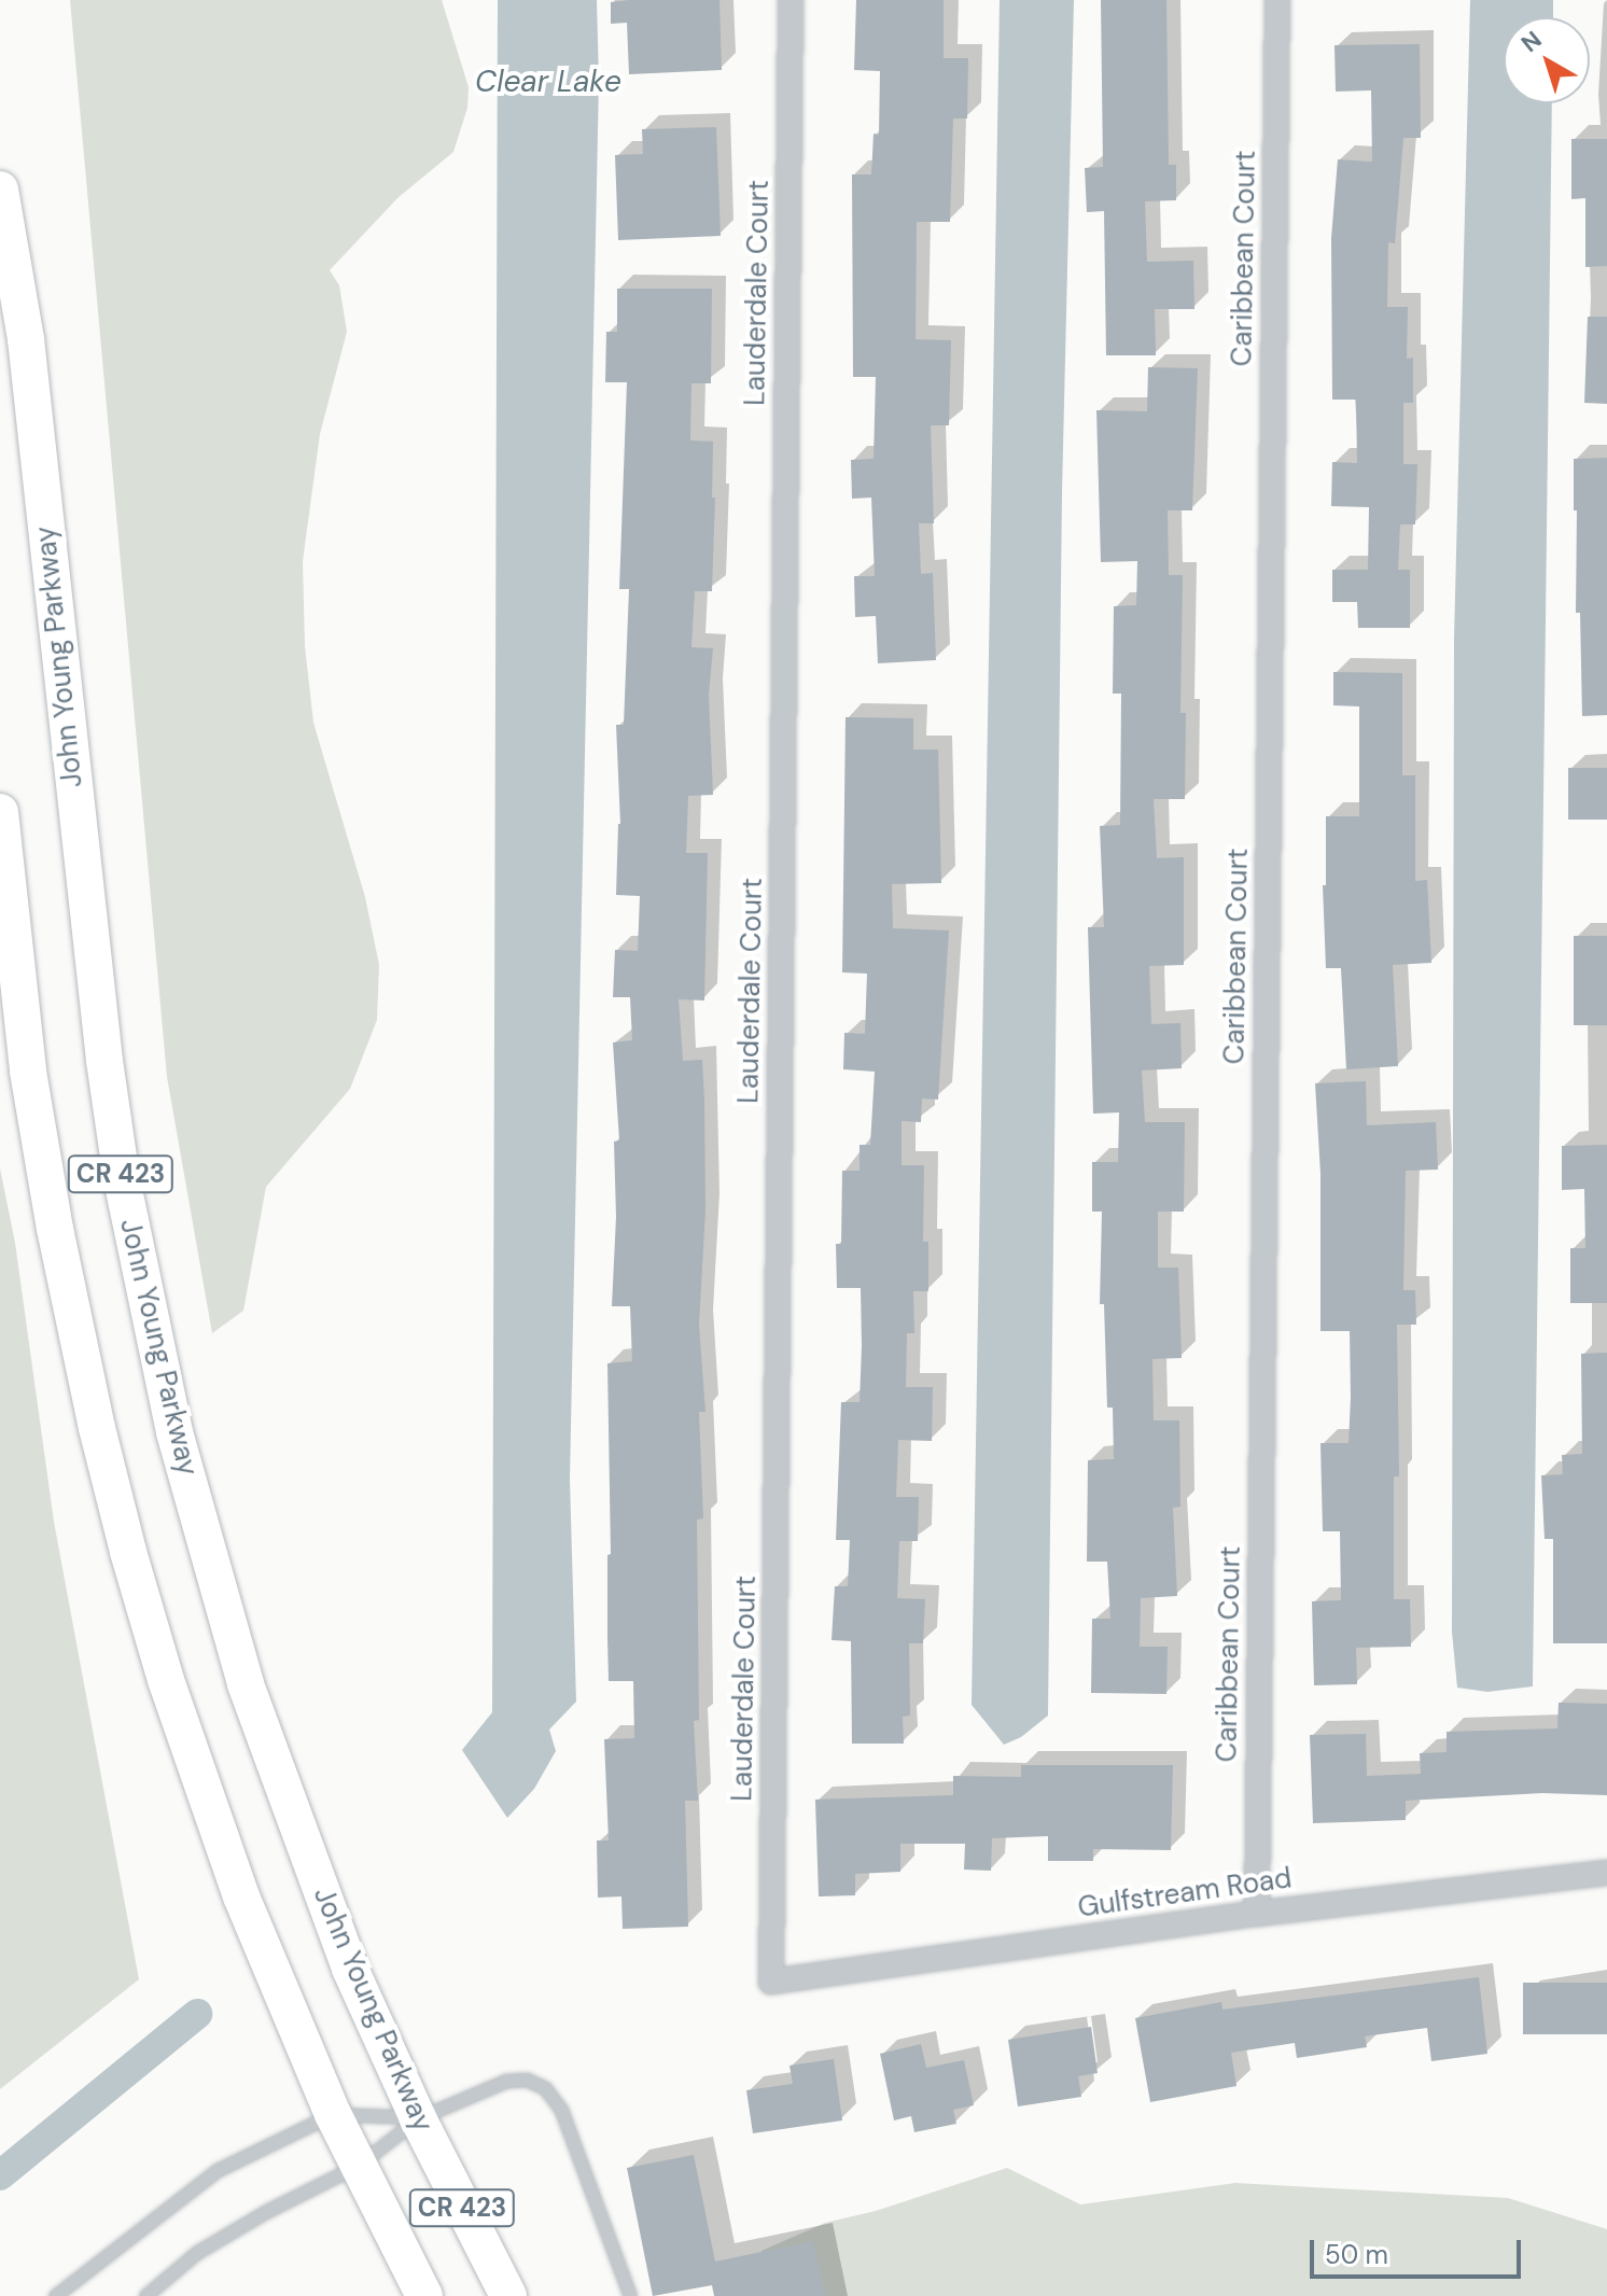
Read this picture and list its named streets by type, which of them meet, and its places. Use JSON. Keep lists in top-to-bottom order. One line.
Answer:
{"streets":{"main road":["John Young Parkway","CR 423"],"street":["Caribbean Court","Lauderdale Court","Gulfstream Road"]},"crossings":[["Caribbean Court","Gulfstream Road"],["Lauderdale Court","Gulfstream Road"]],"water":["Clear Lake"],"scale_bar":"50 m","north":"top left"}
